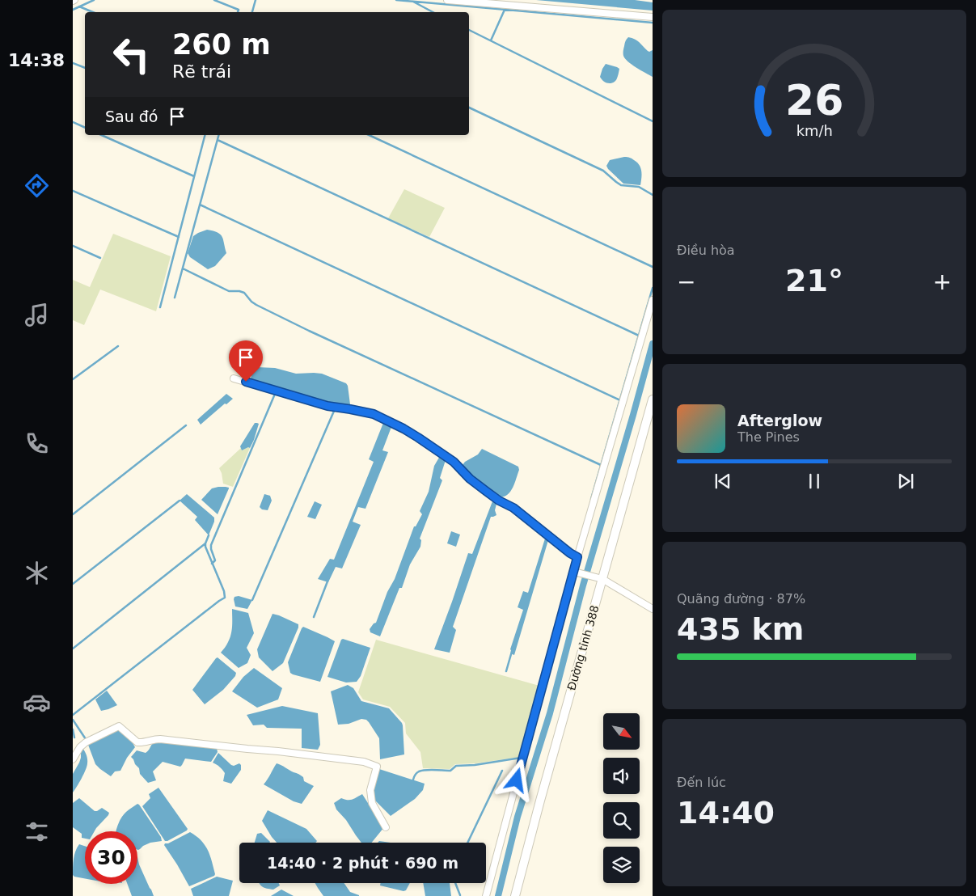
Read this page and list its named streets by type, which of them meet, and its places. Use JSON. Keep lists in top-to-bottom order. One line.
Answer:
{"streets":{"main road":["Đường tỉnh 388"]},"north":"bottom right","page":{"tabs":"14:38","turn":["260 m","Rẽ trái"],"then":"Sau đó","tile":["Điều hòa",["Quãng đường · 87%","435 km"],["Đến lúc","14:40"]],"heat":["−","21°","+"],"song":["Afterglow","The Pines"],"limit":"30","trip":"14:40 · 2 phút · 690 m","gauge":["26","km/h"]}}
